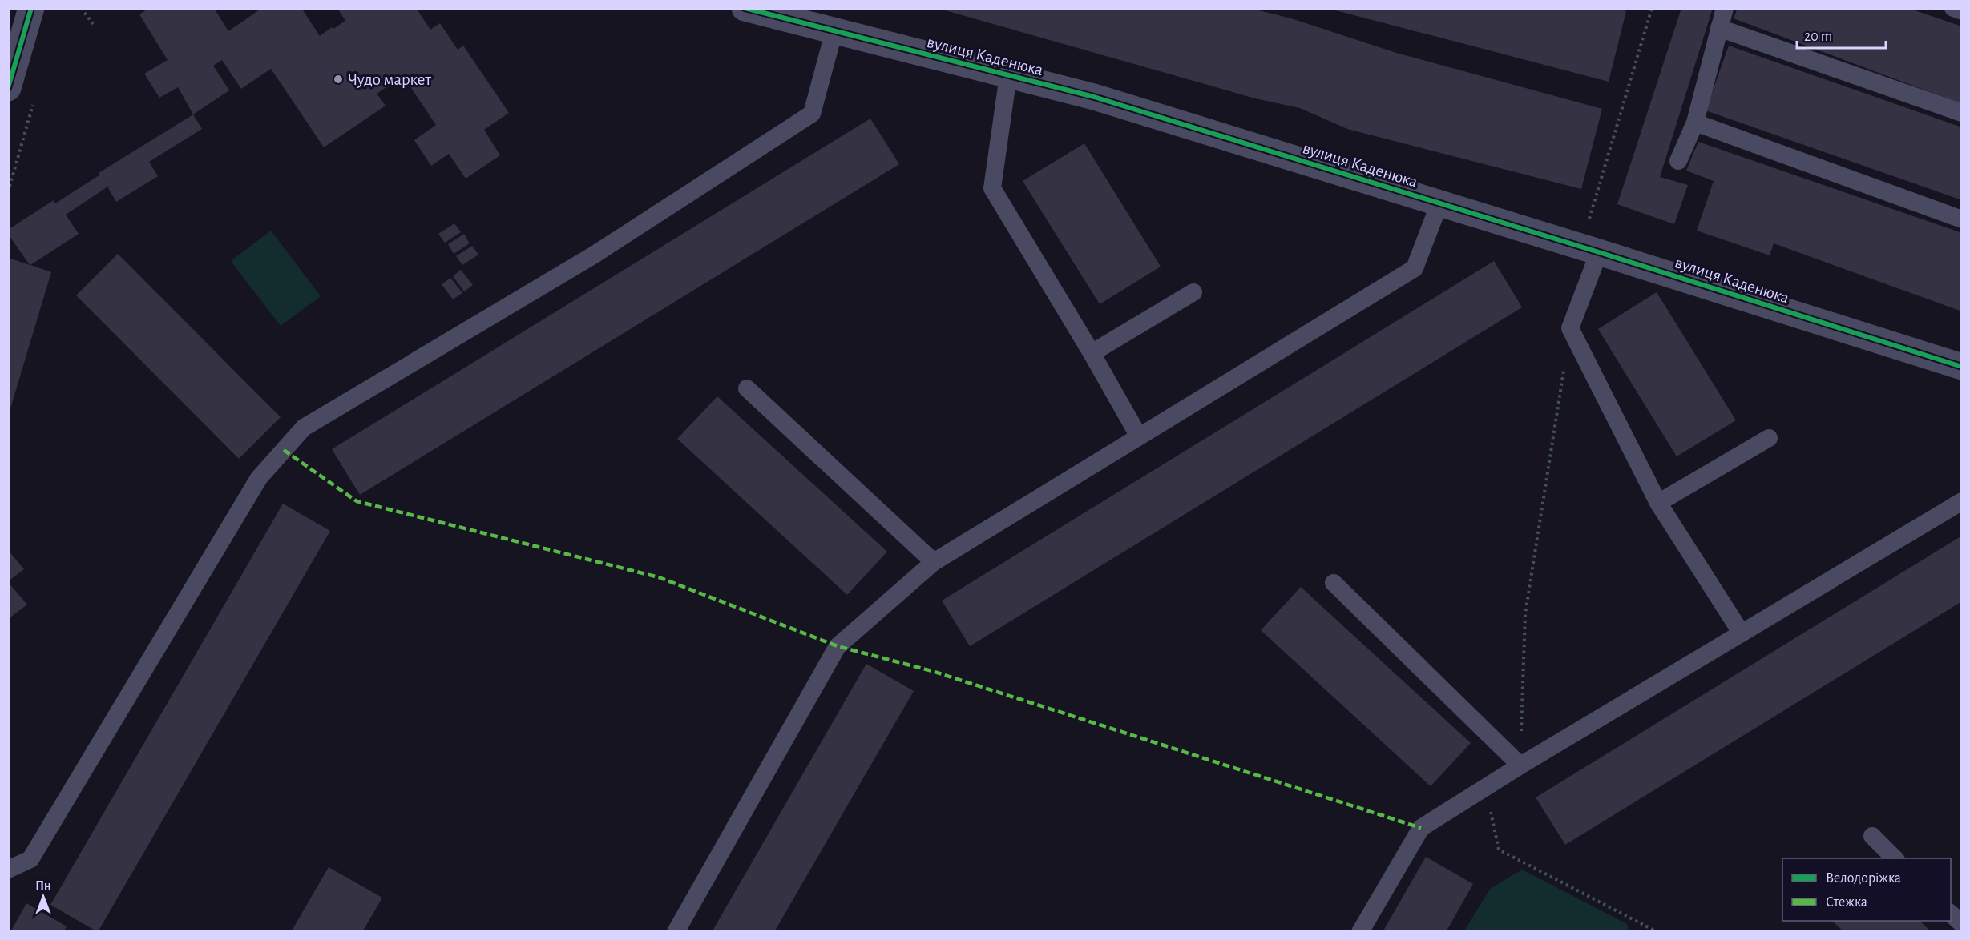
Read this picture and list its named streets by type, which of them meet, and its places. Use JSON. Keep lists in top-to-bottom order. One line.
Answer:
{"streets":{"street":["вулиця Каденюка"]},"places":["Чудо маркет"],"legend":["Велодоріжка","Стежка"],"scale_bar":"20 m","north":"top"}
